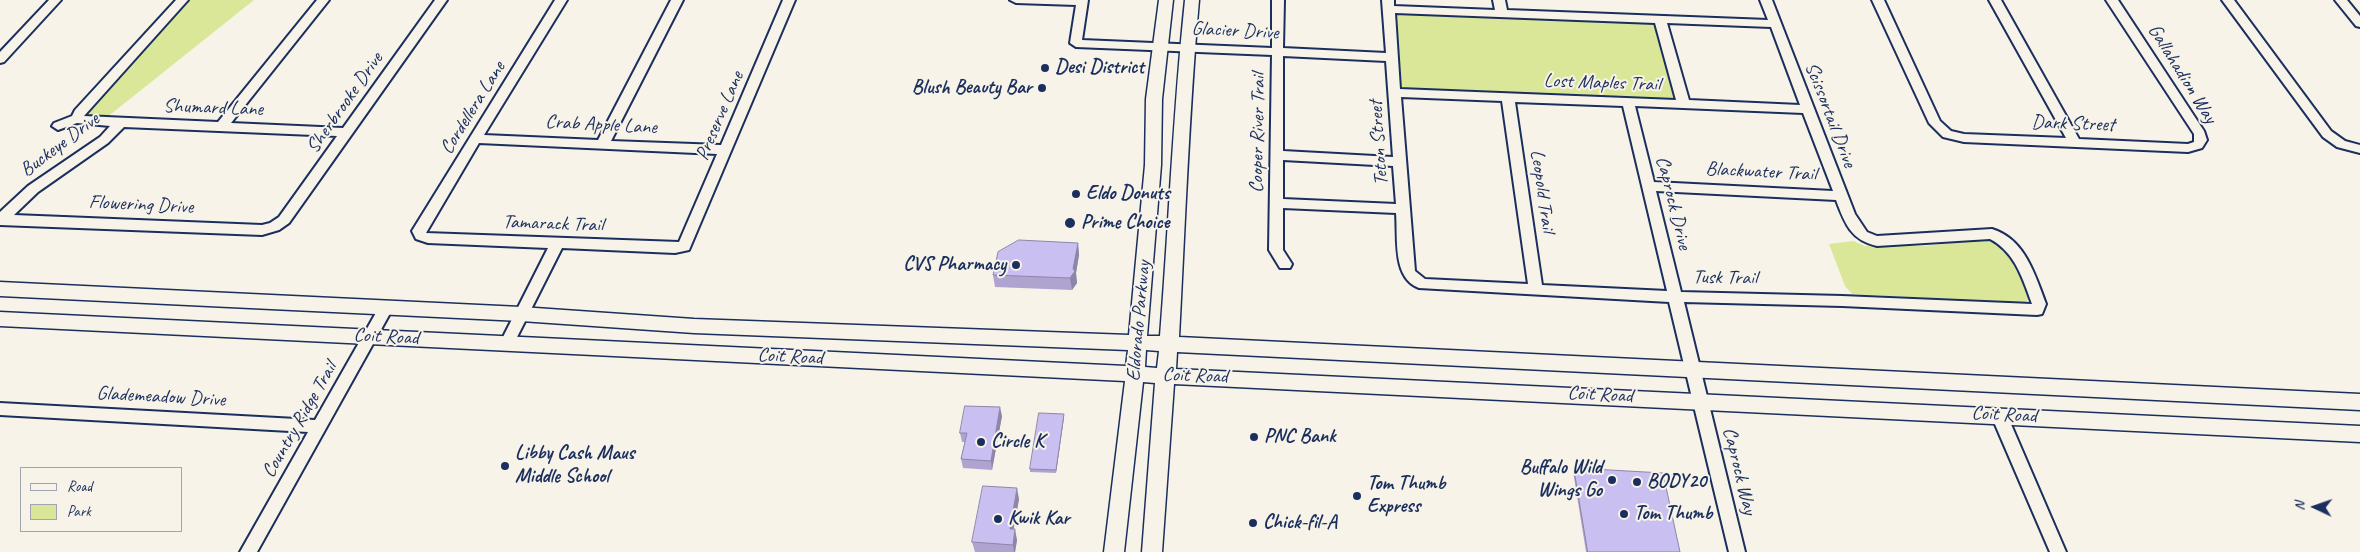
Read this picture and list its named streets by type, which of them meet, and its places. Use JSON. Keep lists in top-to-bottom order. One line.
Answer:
{"streets":{"main road":["Eldorado Parkway","Coit Road"],"street":["Glacier Drive","Gallahadion Way","Lost Maples Trail","Sherbrooke Drive","Shumard Lane","Cordellera Lane","Scissortail Drive","Preserve Lane","Dark Street","Crab Apple Lane","Cooper River Trail","Teton Street","Buckeye Drive","Blackwater Trail","Leopold Trail","Caprock Drive","Flowering Drive","Tamarack Trail","Tusk Trail","Glademeadow Drive","Country Ridge Trail","Caprock Way"]},"crossings":[["Glacier Drive","Cooper River Trail"],["Glacier Drive","Teton Street"],["Glacier Drive","Eldorado Parkway"],["Gallahadion Way","Dark Street"],["Lost Maples Trail","Scissortail Drive"],["Lost Maples Trail","Teton Street"],["Lost Maples Trail","Leopold Trail"],["Lost Maples Trail","Caprock Drive"],["Sherbrooke Drive","Shumard Lane"],["Sherbrooke Drive","Flowering Drive"],["Shumard Lane","Buckeye Drive"],["Cordellera Lane","Crab Apple Lane"],["Cordellera Lane","Tamarack Trail"],["Scissortail Drive","Blackwater Trail"],["Scissortail Drive","Tusk Trail"],["Preserve Lane","Crab Apple Lane"],["Preserve Lane","Tamarack Trail"],["Teton Street","Tusk Trail"],["Buckeye Drive","Flowering Drive"],["Blackwater Trail","Caprock Drive"],["Leopold Trail","Tusk Trail"],["Caprock Drive","Tusk Trail"],["Caprock Drive","Coit Road"],["Caprock Drive","Caprock Way"],["Eldorado Parkway","Coit Road"],["Coit Road","Country Ridge Trail"],["Coit Road","Caprock Way"],["Glademeadow Drive","Country Ridge Trail"]],"places":["Desi District","Blush Beauty Bar","Eldo Donuts","Prime Choice","CVS Pharmacy","PNC Bank","Circle K","Libby Cash Maus Middle School","Buffalo Wild Wings Go","BODY20","Tom Thumb Express","Tom Thumb","Kwik Kar","Chick-fil-A"],"legend":["Road","Park"],"north":"left"}
